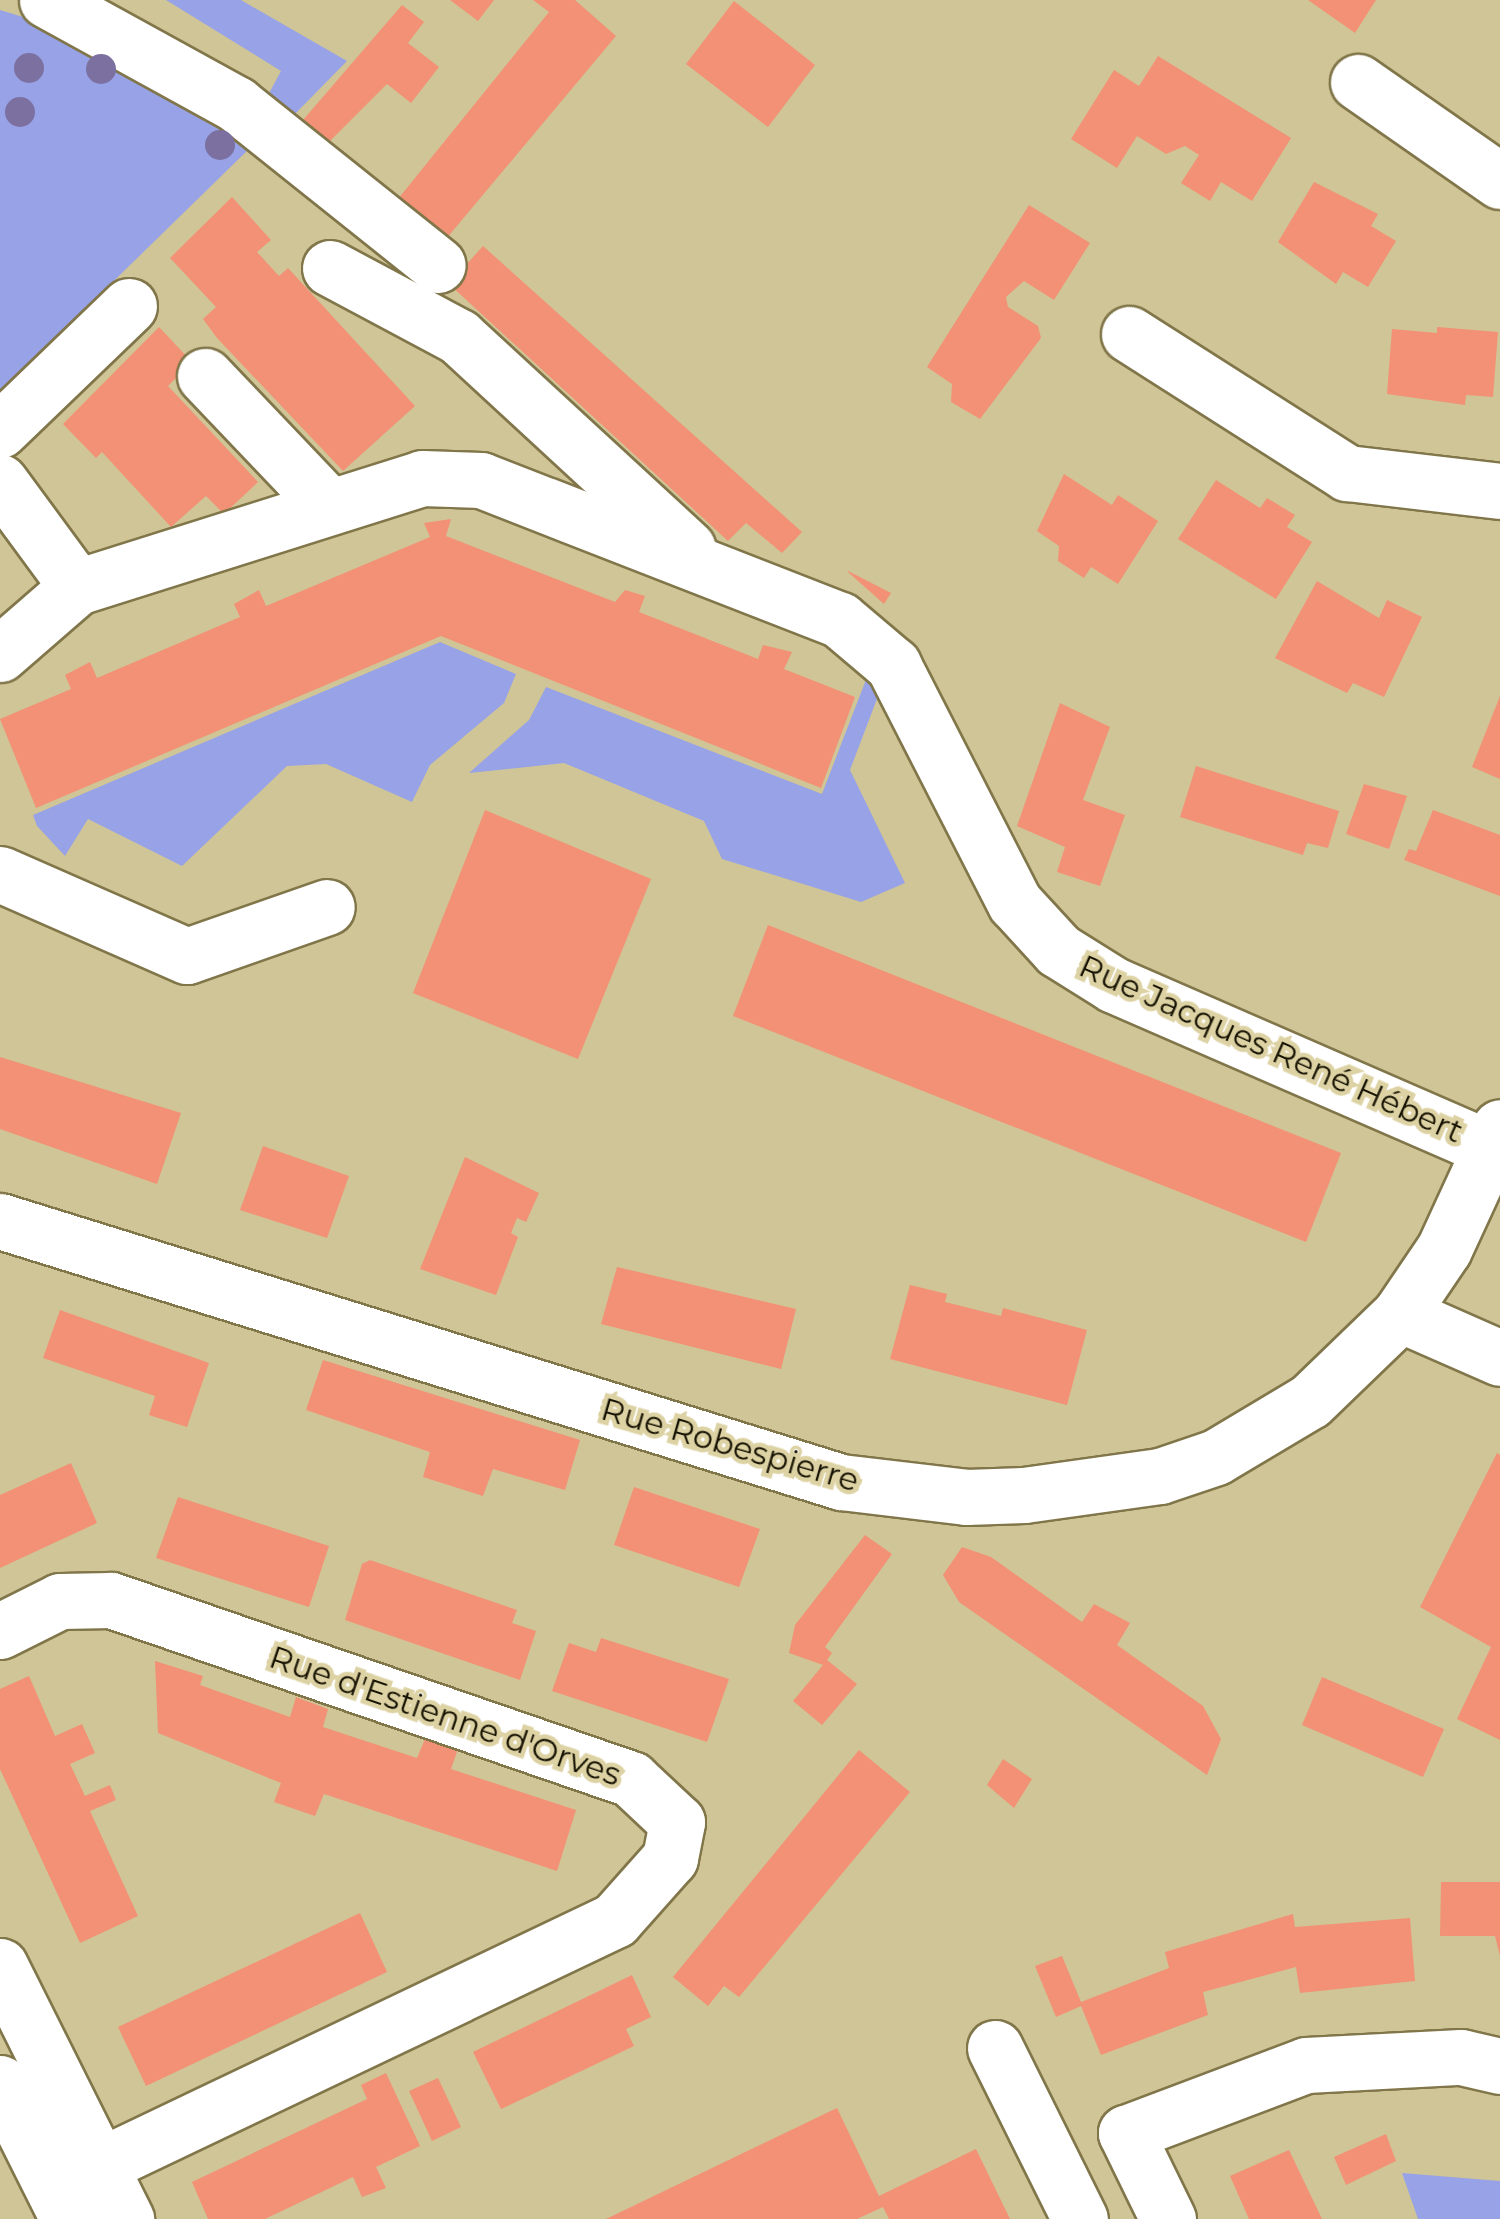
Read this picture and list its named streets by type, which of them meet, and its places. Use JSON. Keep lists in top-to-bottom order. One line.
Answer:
{"streets":{"street":["Rue Jacques René Hébert","Rue Robespierre","Rue d'Estienne d'Orves"]},"crossings":[["Rue Jacques René Hébert","Rue Robespierre"]]}
